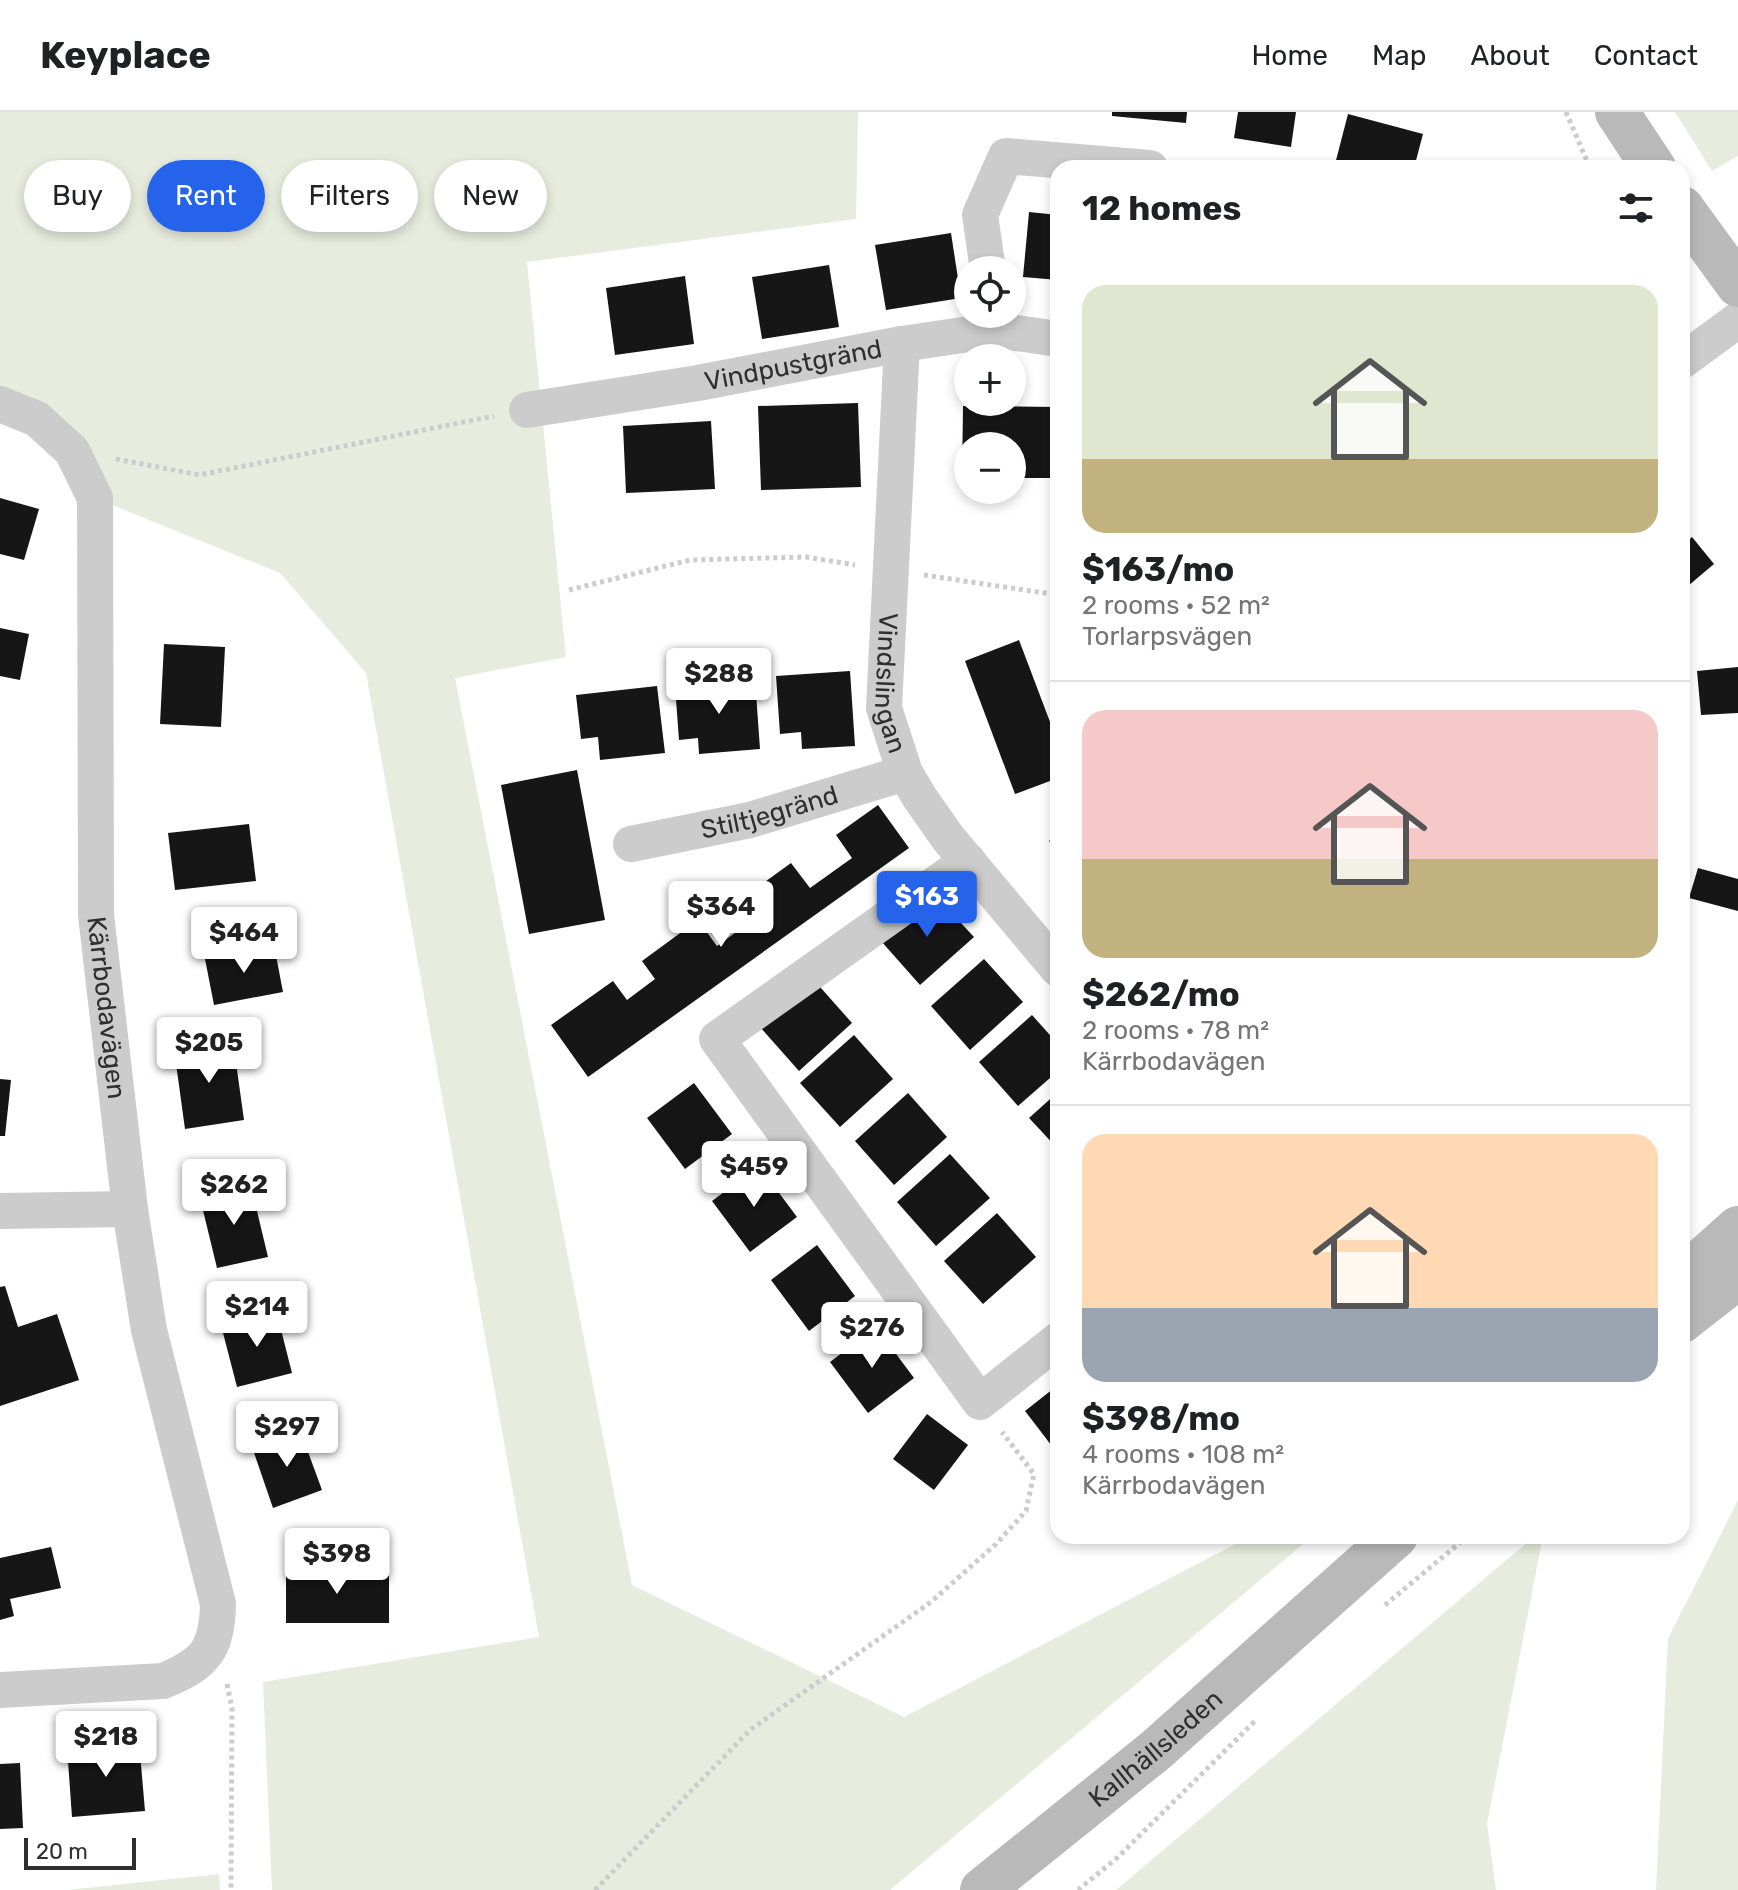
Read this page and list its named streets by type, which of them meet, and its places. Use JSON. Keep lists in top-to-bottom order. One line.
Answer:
{"streets":{"street":["Vindpustgränd","Vindslingan","Stiltjegränd","Kärrbodavägen","Kallhällsleden"]},"crossings":[["Vindpustgränd","Vindslingan"],["Vindslingan","Stiltjegränd"]],"scale_bar":"20 m","page":{"header":"Keyplace","nav":["Home","Map","About","Contact"],"chip":["Buy","Rent","Filters","New"],"heading":"12 homes","map_buttons":["+","−"],"list":[{"name":"$163/mo","note":"2 rooms · 52 m² · Torlarpsvägen"},{"name":"$262/mo","note":"2 rooms · 78 m² · Kärrbodavägen"},{"name":"$398/mo","note":"4 rooms · 108 m² · Kärrbodavägen"}],"price":["$288","$163","$364","$464","$205","$459","$262","$214","$276","$297","$398","$218"],"scale":"20 m"}}
